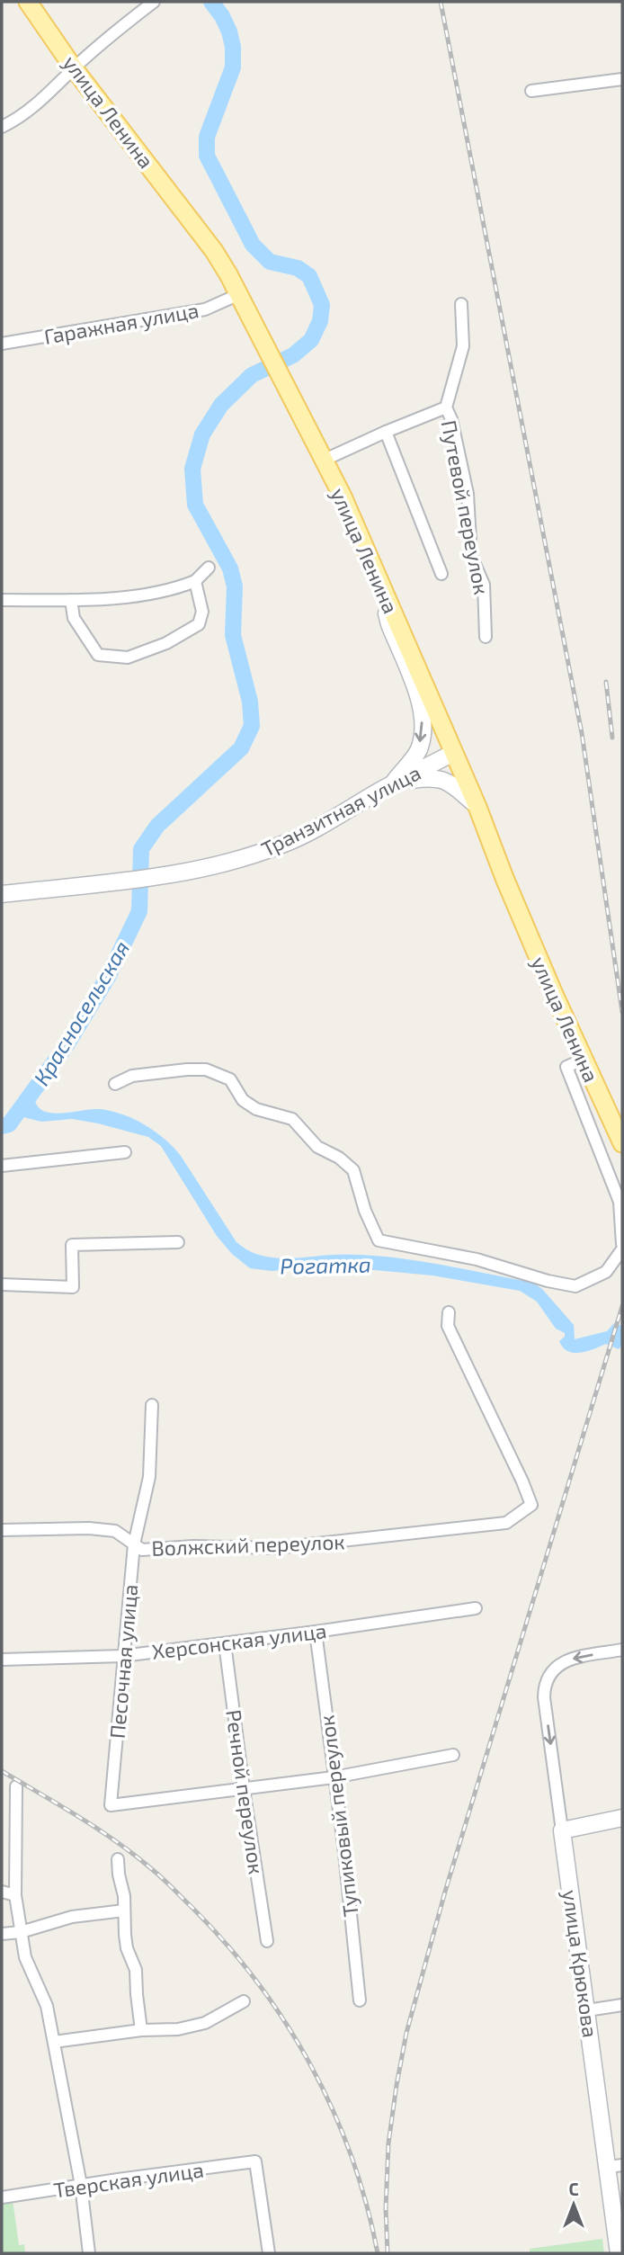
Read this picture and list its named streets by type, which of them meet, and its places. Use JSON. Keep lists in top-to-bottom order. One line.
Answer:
{"streets":{"main road":["улица Ленина","Транзитная улица","улица Крюкова"],"street":["Гаражная улица","Путевой переулок","Волжский переулок","Херсонская улица","Песочная улица","Речной переулок","Тупиковый переулок","Тверская улица"]},"crossings":[["улица Ленина","Гаражная улица"],["улица Ленина","Транзитная улица"],["Волжский переулок","Песочная улица"],["Херсонская улица","Песочная улица"],["Херсонская улица","Речной переулок"],["Херсонская улица","Тупиковый переулок"],["Песочная улица","Речной переулок"]],"water":["Красносельская","Рогатка"],"north":"top"}
